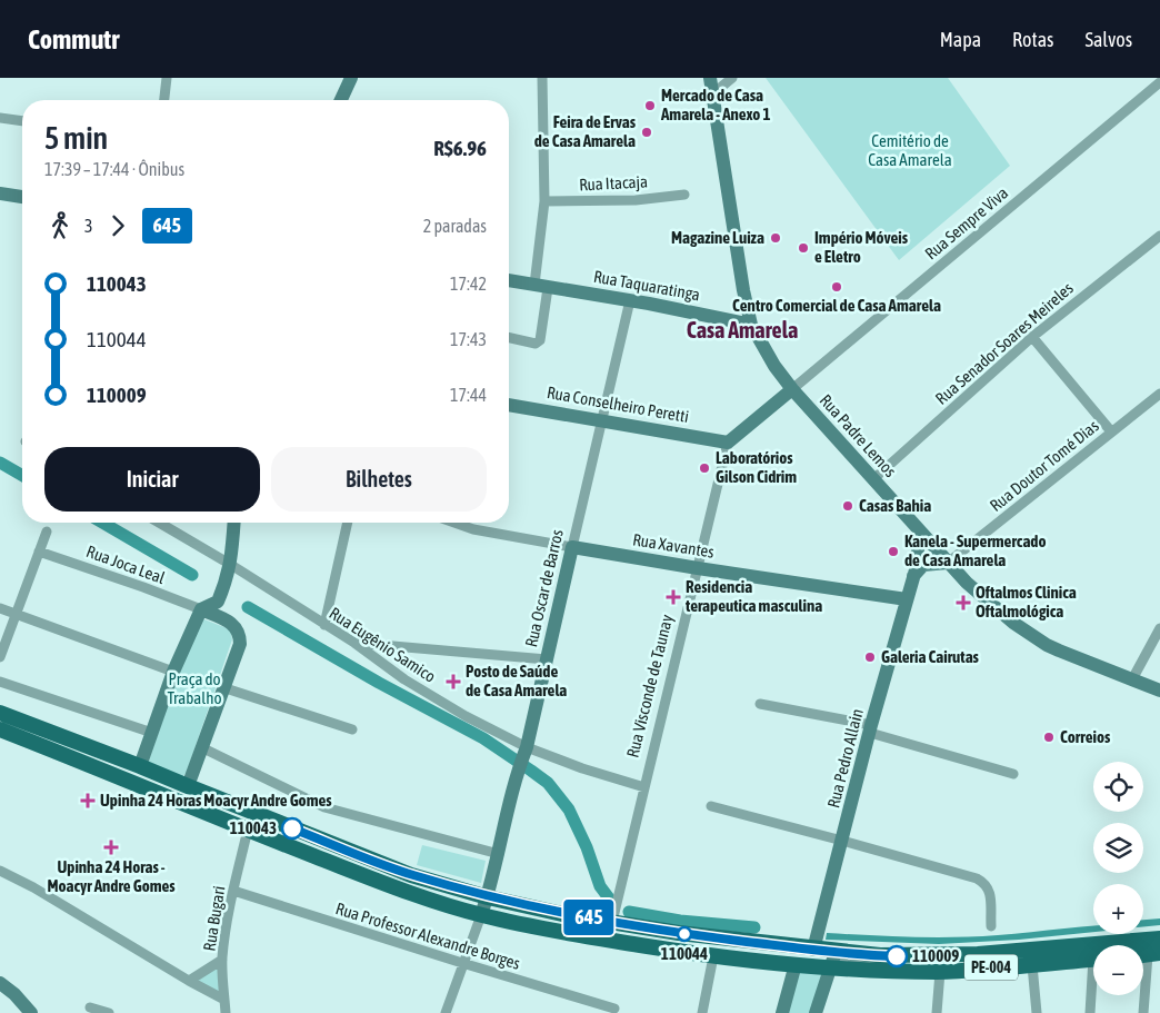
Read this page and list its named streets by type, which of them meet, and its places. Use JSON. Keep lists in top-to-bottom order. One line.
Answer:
{"streets":{"main road":["PE-004"],"street":["Rua Itacaja","Rua Sempre Viva","Rua Taquaratinga","Rua Senador Soares Meireles","Rua Conselheiro Peretti","Rua Padre Lemos","Rua Doutor Tomé Dias","Rua Xavantes","Rua Joca Leal","Rua Oscar de Barros","Rua Eugênio Samico","Rua Visconde de Taunay","Rua Pedro Allain","Rua Bugari","Rua Professor Alexandre Borges"]},"crossings":[["Rua Sempre Viva","Rua Padre Lemos"],["Rua Taquaratinga","Rua Padre Lemos"],["Rua Taquaratinga","Rua Oscar de Barros"],["Rua Senador Soares Meireles","Rua Padre Lemos"],["Rua Conselheiro Peretti","Rua Oscar de Barros"],["Rua Conselheiro Peretti","Rua Visconde de Taunay"],["Rua Padre Lemos","Rua Doutor Tomé Dias"],["Rua Padre Lemos","Rua Pedro Allain"],["Rua Xavantes","Rua Oscar de Barros"],["Rua Xavantes","Rua Visconde de Taunay"],["Rua Xavantes","Rua Pedro Allain"],["Rua Oscar de Barros","Rua Eugênio Samico"],["Rua Oscar de Barros","PE-004"],["Rua Eugênio Samico","Rua Visconde de Taunay"],["Rua Visconde de Taunay","PE-004"],["Rua Pedro Allain","PE-004"],["Rua Bugari","Rua Professor Alexandre Borges"],["Rua Bugari","PE-004"]],"districts":["Casa Amarela"],"parks":["Cemitério de Casa Amarela","Praça do Trabalho"],"places":{"other":["Mercado de Casa Amarela - Anexo 1","Feira de Ervas de Casa Amarela","Magazine Luiza","Império Móveis e Eletro","Centro Comercial de Casa Amarela","Laboratórios Gilson Cidrim","Casas Bahia","Kanela - Supermercado de Casa Amarela","Galeria Cairutas","Correios","110043","110044","110009"],"health":["Residencia terapeutica masculina","Oftalmos Clinica Oftalmológica","Posto de Saúde de Casa Amarela","Upinha 24 Horas Moacyr Andre Gomes","Upinha 24 Horas - Moacyr Andre Gomes"]},"lines":["bus line 645"],"page":{"header":"Commutr","nav":["Mapa","Rotas","Salvos"],"on_map":"645","heading":["5 min","17:39 – 17:44 · Ônibus","R$6.96"],"legs":["3","645","2 paradas"],"list":[{"name":"110043","value":"17:42"},{"name":"110044","value":"17:43"},{"name":"110009","value":"17:44"}],"buttons":["Iniciar","Bilhetes"],"map_buttons":["+","−"]}}
